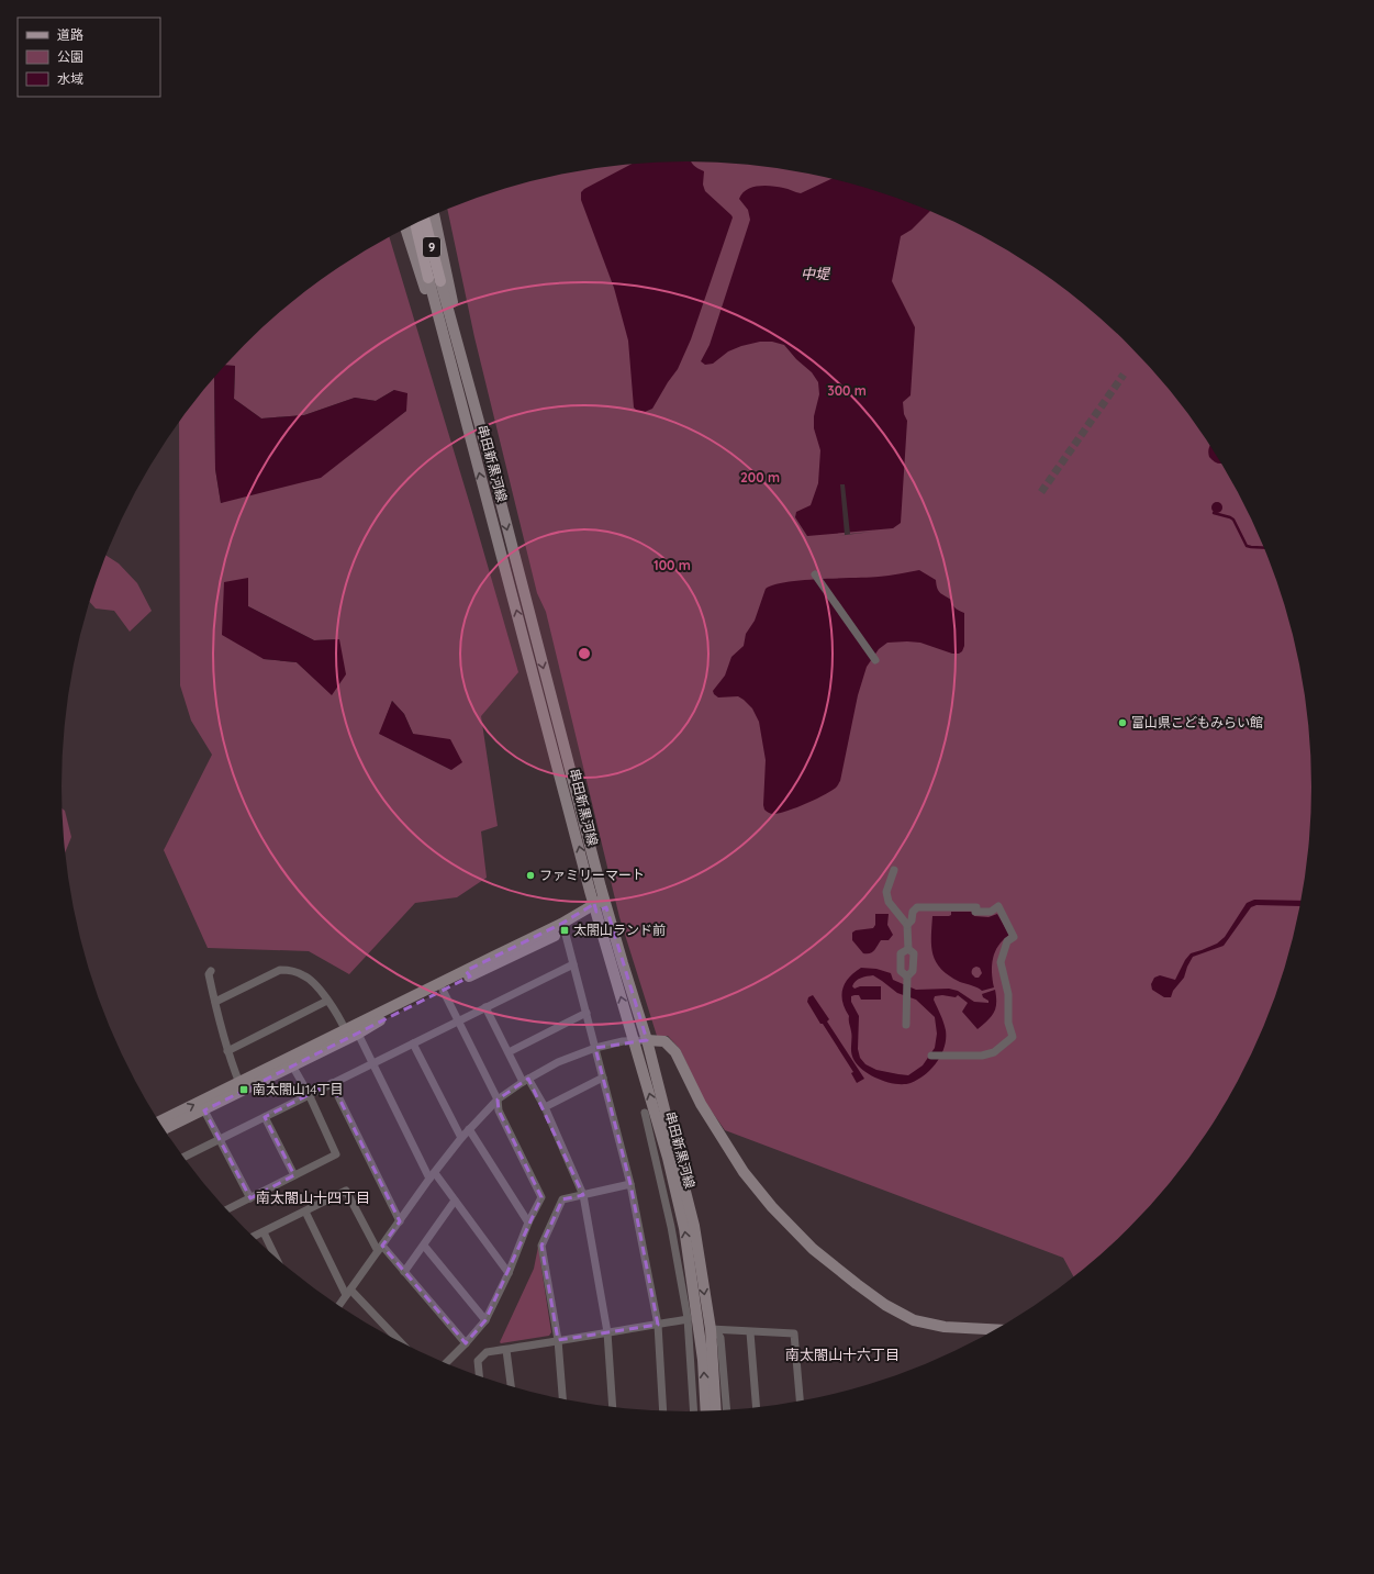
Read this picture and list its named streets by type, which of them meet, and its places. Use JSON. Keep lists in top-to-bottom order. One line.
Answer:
{"streets":{"main road":["9","串田新黒河線"]},"districts":["南太閤山十四丁目","南太閤山十六丁目"],"water":["中堤"],"places":{"other":["富山県こどもみらい館","ファミリーマート"],"transit":["太閤山ランド前","南太閤山14丁目"]},"legend":["道路","公園","水域"],"rings":["300 m","200 m","100 m"]}
